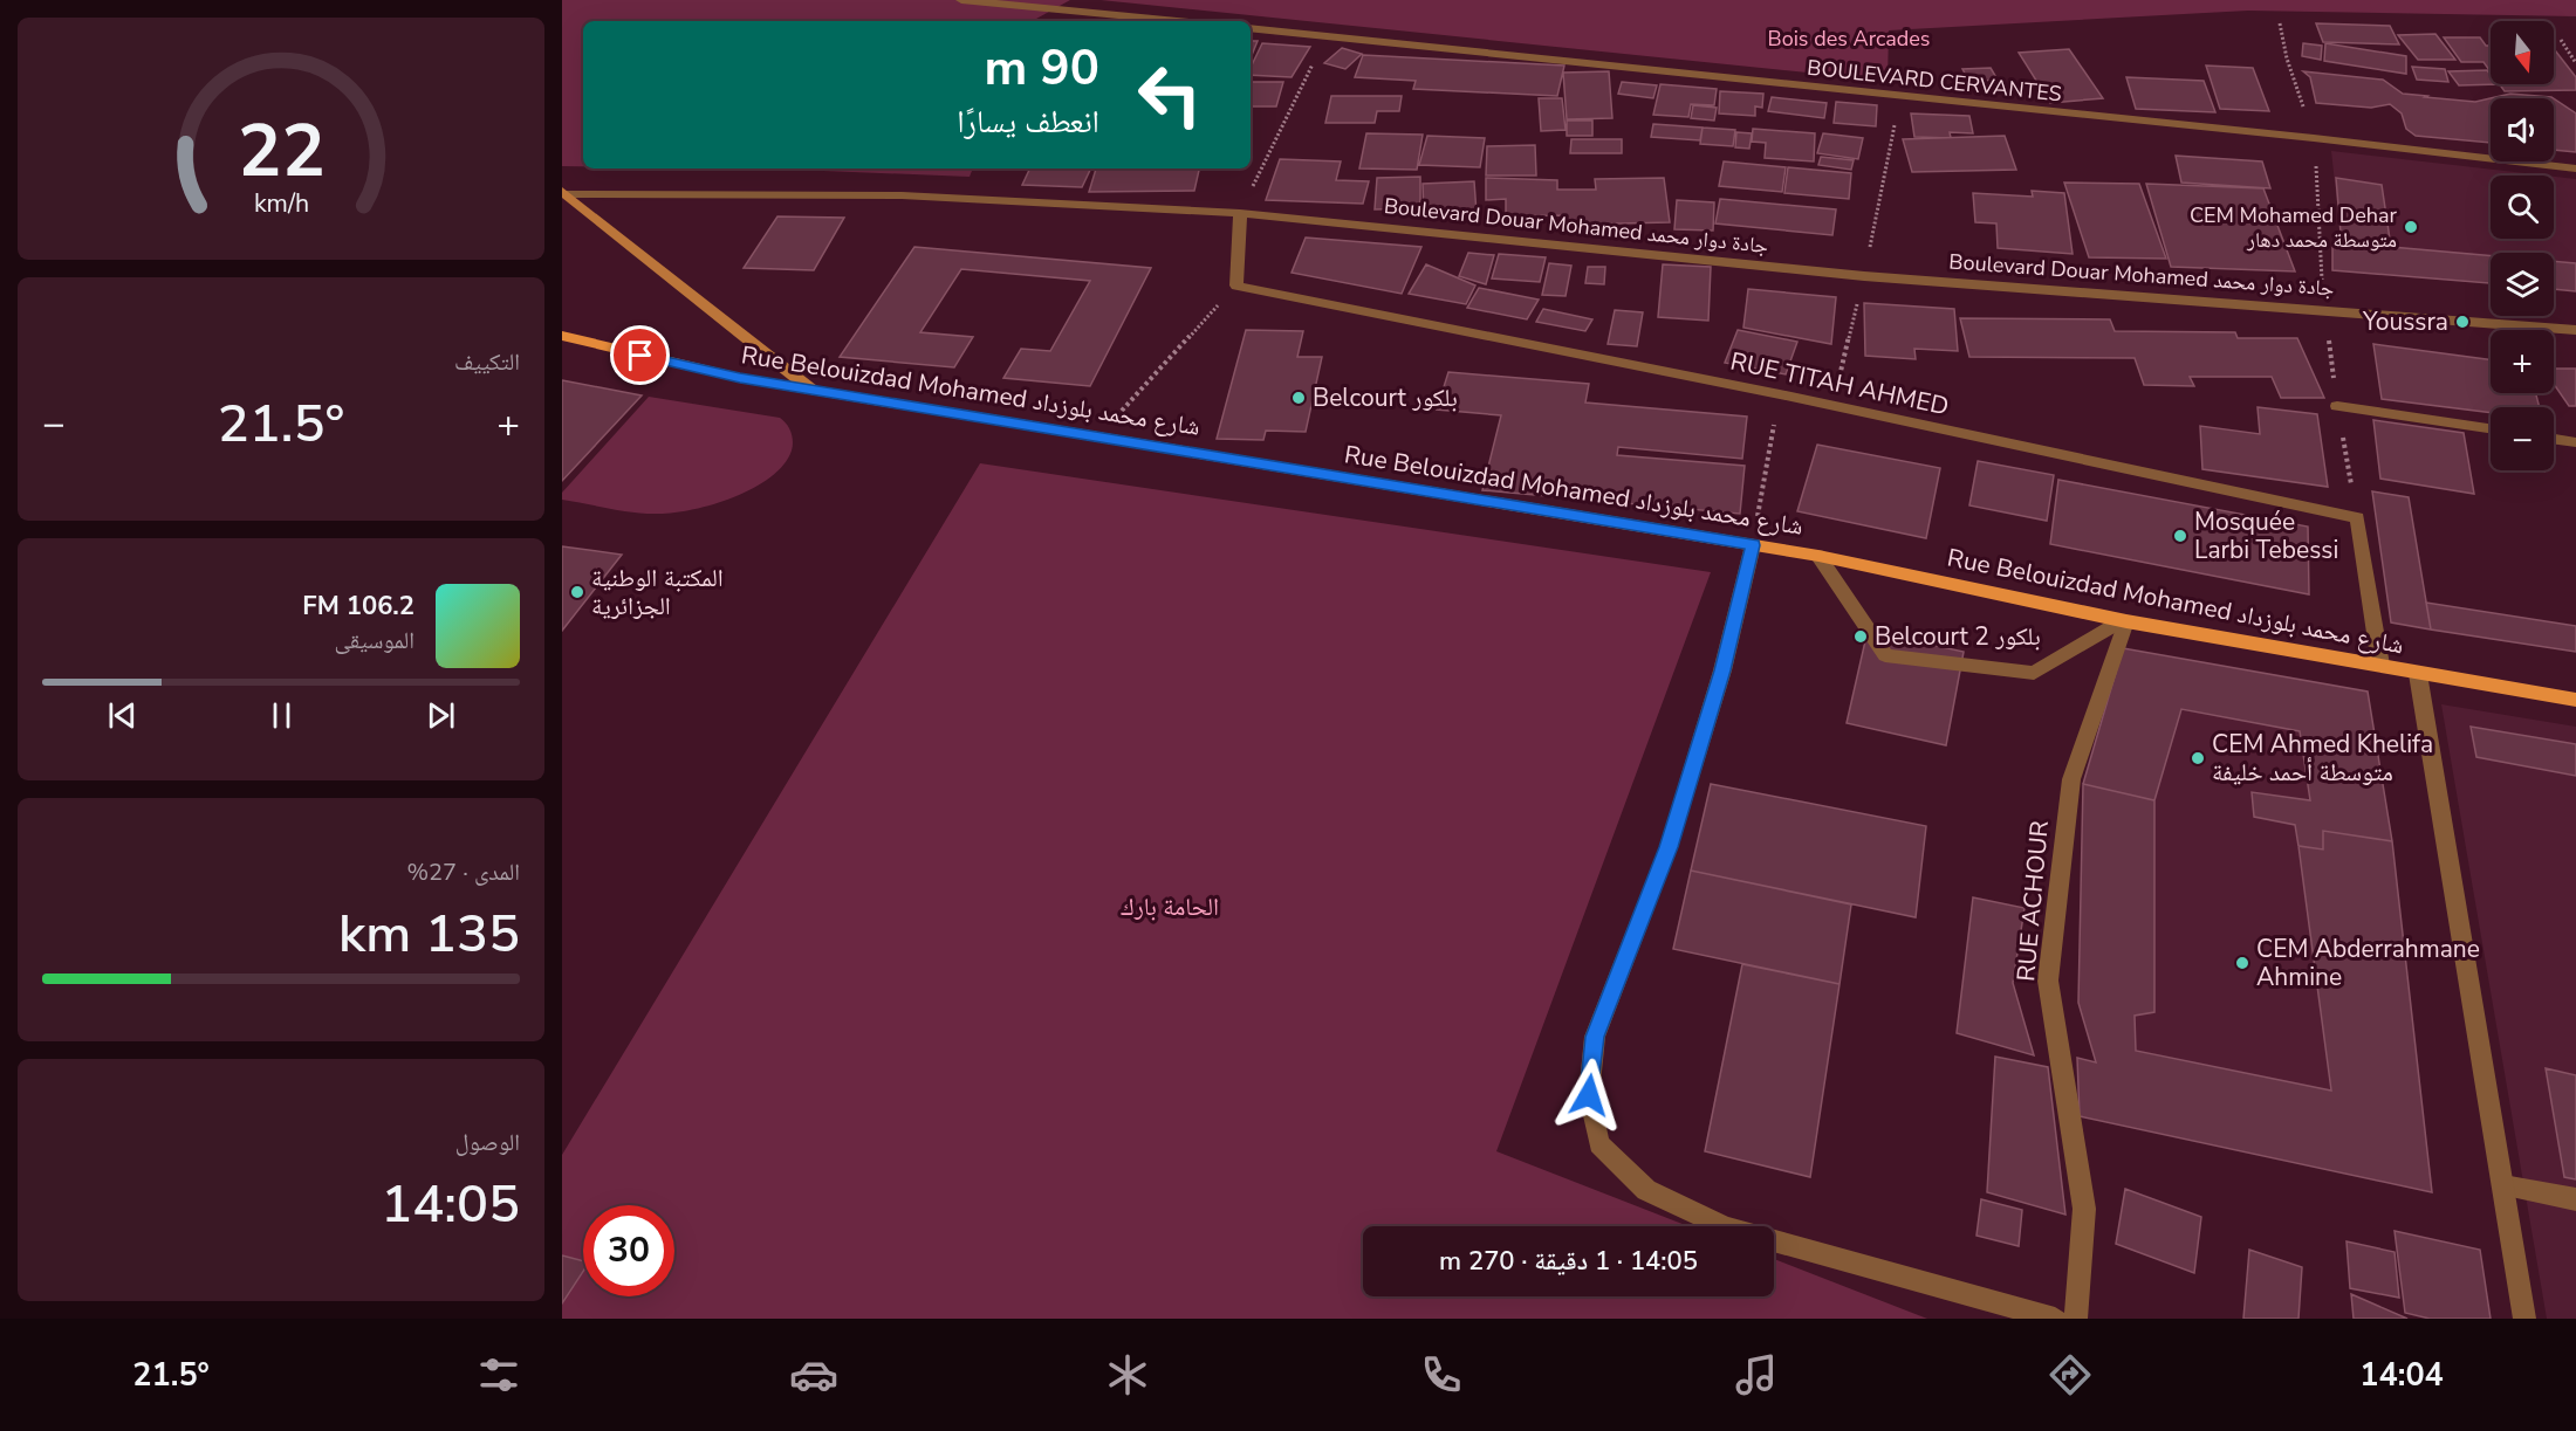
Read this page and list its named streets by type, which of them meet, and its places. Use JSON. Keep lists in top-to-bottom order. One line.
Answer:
{"streets":{"main road":["Rue Belouizdad Mohamed شارع محمد بلوزداد"],"street":["BOULEVARD CERVANTES","Boulevard Douar Mohamed جادة دوار محمد","RUE TITAH AHMED","RUE ACHOUR"]},"crossings":[["Rue Belouizdad Mohamed شارع محمد بلوزداد","RUE ACHOUR"]],"parks":["Bois des Arcades","الحامة بارك"],"places":["CEM Mohamed Dehar متوسطة محمد دهار","Youssra","Belcourt بلكور","Mosquée Larbi Tebessi","المكتبة الوطنية الجزائرية","Belcourt 2 بلكور","CEM Ahmed Khelifa متوسطة أحمد خليفة","CEM Abderrahmane Ahmine"],"north":"bottom","page":{"map_buttons":["+","−"],"turn":["90 m","انعطف يسارًا"],"tile":["التكييف",["المدى · 27%","135 km"],["الوصول","14:05"]],"heat":["−","21.5°","+"],"song":["106.2 FM","الموسيقى"],"limit":"30","trip":"14:05 · 1 دقيقة · 270 m","tabs":["14:04","21.5°"],"gauge":["22","km/h"]}}
